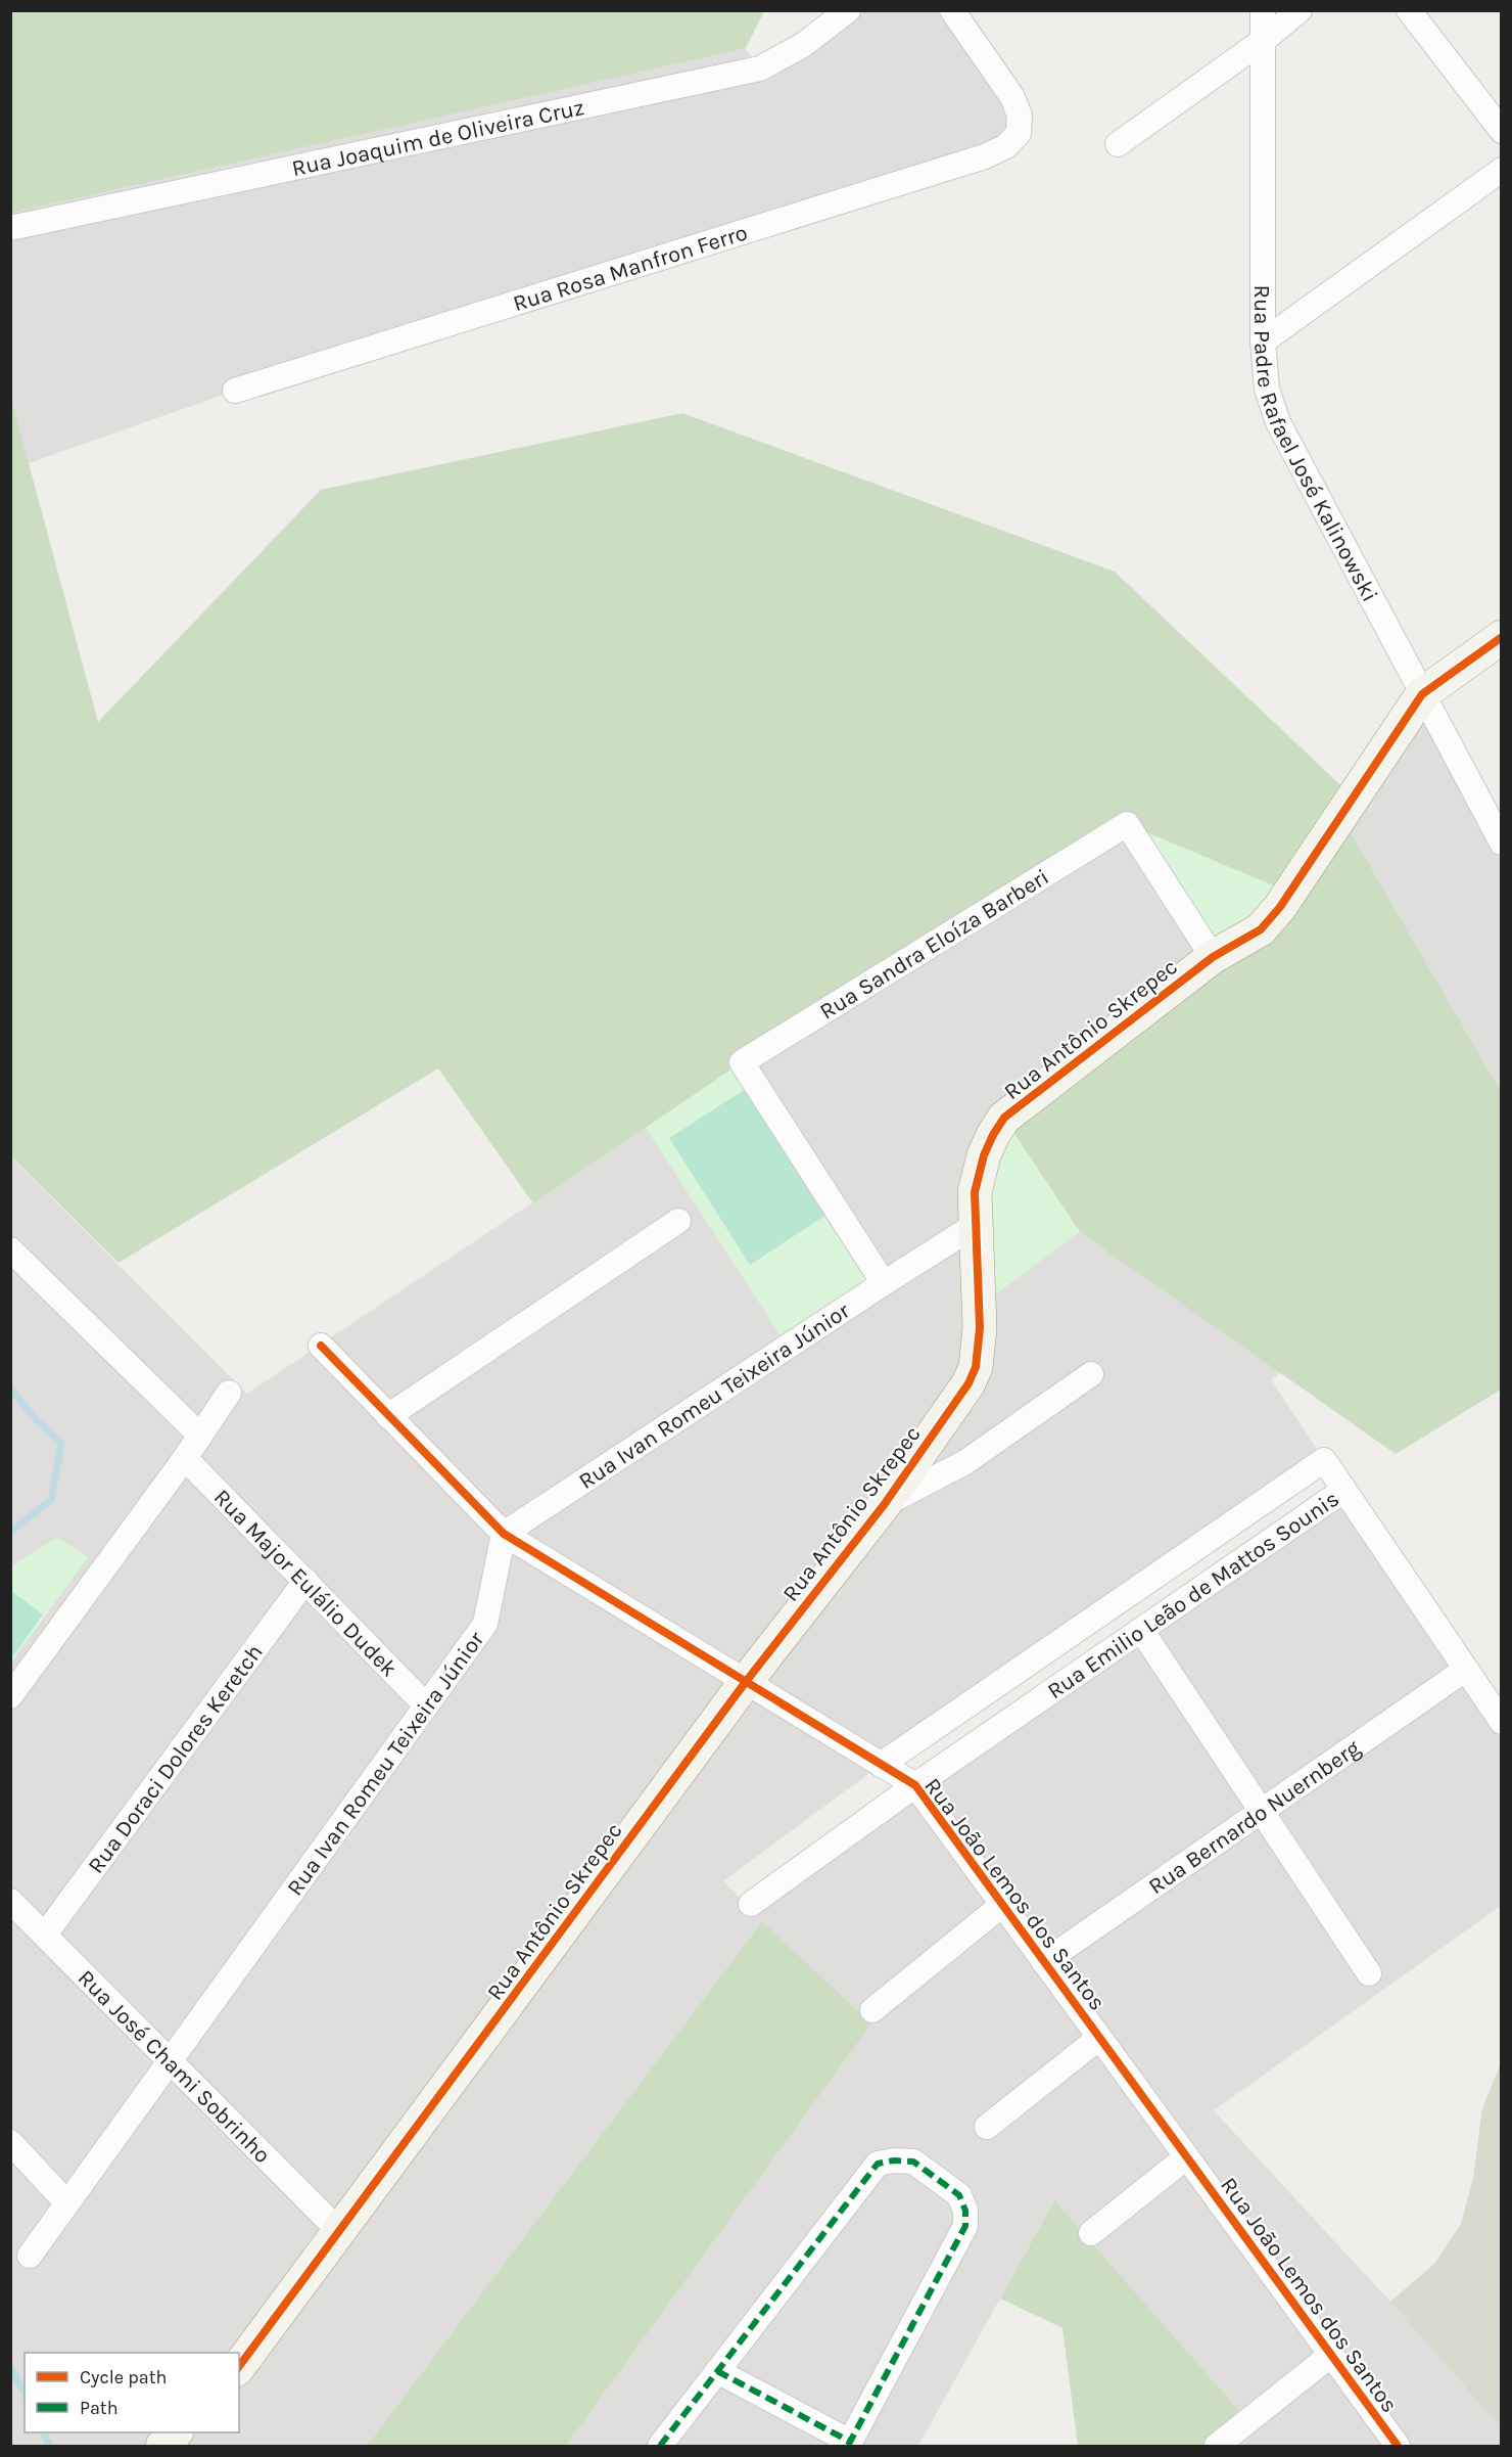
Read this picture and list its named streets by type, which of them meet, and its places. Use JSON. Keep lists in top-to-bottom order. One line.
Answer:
{"streets":{"street":["Rua Joaquim de Oliveira Cruz","Rua Rosa Manfron Ferro","Rua Padre Rafael José Kalinowski","Rua Sandra Eloíza Barberi","Rua Antônio Skrepec","Rua Ivan Romeu Teixeira Júnior","Rua Major Eulálio Dudek","Rua Emilio Leão de Mattos Sounis","Rua Doraci Dolores Keretch","Rua Bernardo Nuernberg","Rua João Lemos dos Santos","Rua José Chami Sobrinho"]},"crossings":[["Rua Padre Rafael José Kalinowski","Rua Antônio Skrepec"],["Rua Sandra Eloíza Barberi","Rua Antônio Skrepec"],["Rua Sandra Eloíza Barberi","Rua Ivan Romeu Teixeira Júnior"],["Rua Antônio Skrepec","Rua Ivan Romeu Teixeira Júnior"],["Rua Antônio Skrepec","Rua João Lemos dos Santos"],["Rua Antônio Skrepec","Rua José Chami Sobrinho"],["Rua Ivan Romeu Teixeira Júnior","Rua Major Eulálio Dudek"],["Rua Ivan Romeu Teixeira Júnior","Rua João Lemos dos Santos"],["Rua Ivan Romeu Teixeira Júnior","Rua José Chami Sobrinho"],["Rua Major Eulálio Dudek","Rua Doraci Dolores Keretch"],["Rua Emilio Leão de Mattos Sounis","Rua João Lemos dos Santos"],["Rua Doraci Dolores Keretch","Rua José Chami Sobrinho"],["Rua Bernardo Nuernberg","Rua João Lemos dos Santos"]],"legend":["Cycle path","Path"]}
